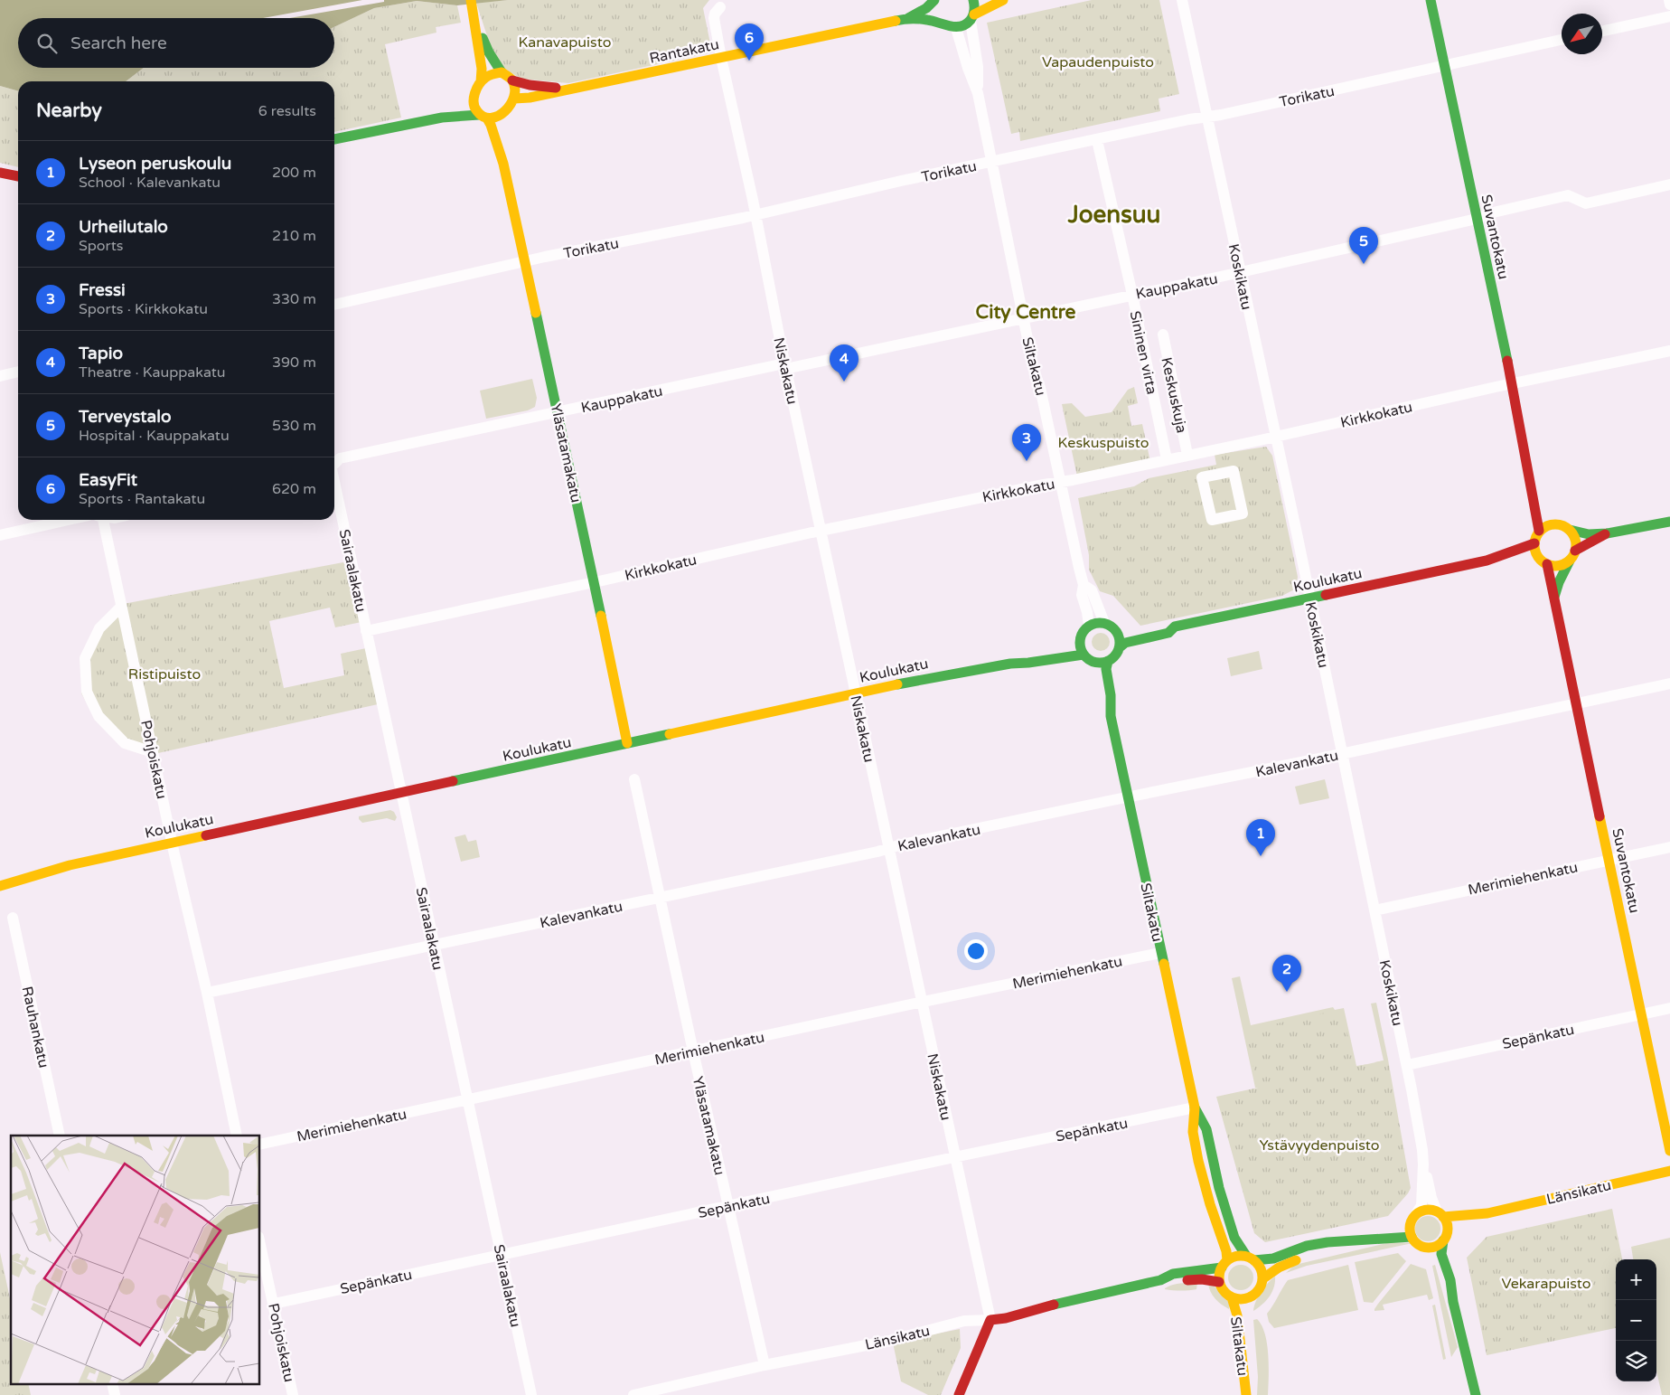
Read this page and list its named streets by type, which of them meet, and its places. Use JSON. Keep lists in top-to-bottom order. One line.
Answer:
{"streets":{"main road":["Rantakatu","Suvantokatu","Siltakatu","Yläsatamakatu","Koulukatu","Länsikatu"],"street":["Torikatu","Koskikatu","Kauppakatu","Sininen virta","Niskakatu","Keskuskuja","Kirkkokatu","Sairaalakatu","Pohjoiskatu","Kalevankatu","Merimiehenkatu","Rauhankatu","Sepänkatu"]},"crossings":[["Rantakatu","Siltakatu"],["Rantakatu","Niskakatu"],["Rantakatu","Yläsatamakatu"],["Torikatu","Suvantokatu"],["Torikatu","Koskikatu"],["Torikatu","Sininen virta"],["Torikatu","Siltakatu"],["Torikatu","Niskakatu"],["Torikatu","Yläsatamakatu"],["Suvantokatu","Kauppakatu"],["Suvantokatu","Kirkkokatu"],["Suvantokatu","Koulukatu"],["Suvantokatu","Kalevankatu"],["Suvantokatu","Merimiehenkatu"],["Suvantokatu","Sepänkatu"],["Koskikatu","Kauppakatu"],["Koskikatu","Kirkkokatu"],["Koskikatu","Koulukatu"],["Koskikatu","Kalevankatu"],["Koskikatu","Merimiehenkatu"],["Koskikatu","Sepänkatu"],["Koskikatu","Länsikatu"],["Kauppakatu","Sininen virta"],["Kauppakatu","Siltakatu"],["Kauppakatu","Niskakatu"],["Kauppakatu","Yläsatamakatu"],["Sininen virta","Kirkkokatu"],["Siltakatu","Kirkkokatu"],["Siltakatu","Koulukatu"],["Siltakatu","Kalevankatu"],["Siltakatu","Merimiehenkatu"],["Siltakatu","Sepänkatu"],["Siltakatu","Länsikatu"],["Niskakatu","Kirkkokatu"],["Niskakatu","Koulukatu"],["Niskakatu","Kalevankatu"],["Niskakatu","Merimiehenkatu"],["Niskakatu","Sepänkatu"],["Niskakatu","Länsikatu"],["Keskuskuja","Kirkkokatu"],["Kirkkokatu","Yläsatamakatu"],["Kirkkokatu","Sairaalakatu"],["Yläsatamakatu","Koulukatu"],["Yläsatamakatu","Kalevankatu"],["Yläsatamakatu","Merimiehenkatu"],["Yläsatamakatu","Sepänkatu"],["Yläsatamakatu","Länsikatu"],["Sairaalakatu","Koulukatu"],["Sairaalakatu","Kalevankatu"],["Sairaalakatu","Merimiehenkatu"],["Sairaalakatu","Sepänkatu"],["Koulukatu","Pohjoiskatu"],["Pohjoiskatu","Kalevankatu"],["Pohjoiskatu","Sepänkatu"]],"districts":["Joensuu","City Centre"],"parks":["Kanavapuisto","Vapaudenpuisto","Keskuspuisto","Ristipuisto","Ystävyydenpuisto","Vekarapuisto"],"north":"bottom left","page":{"search":"Search here","pins":["6","5","4","3","1","2"],"heading":["Nearby","6 results"],"list":[{"mark":"1","name":"Lyseon peruskoulu","note":"School · Kalevankatu","value":"200 m"},{"mark":"2","name":"Urheilutalo","note":"Sports","value":"210 m"},{"mark":"3","name":"Fressi","note":"Sports · Kirkkokatu","value":"330 m"},{"mark":"4","name":"Tapio","note":"Theatre · Kauppakatu","value":"390 m"},{"mark":"5","name":"Terveystalo","note":"Hospital · Kauppakatu","value":"530 m"},{"mark":"6","name":"EasyFit","note":"Sports · Rantakatu","value":"620 m"}],"map_buttons":["+","−"]}}
